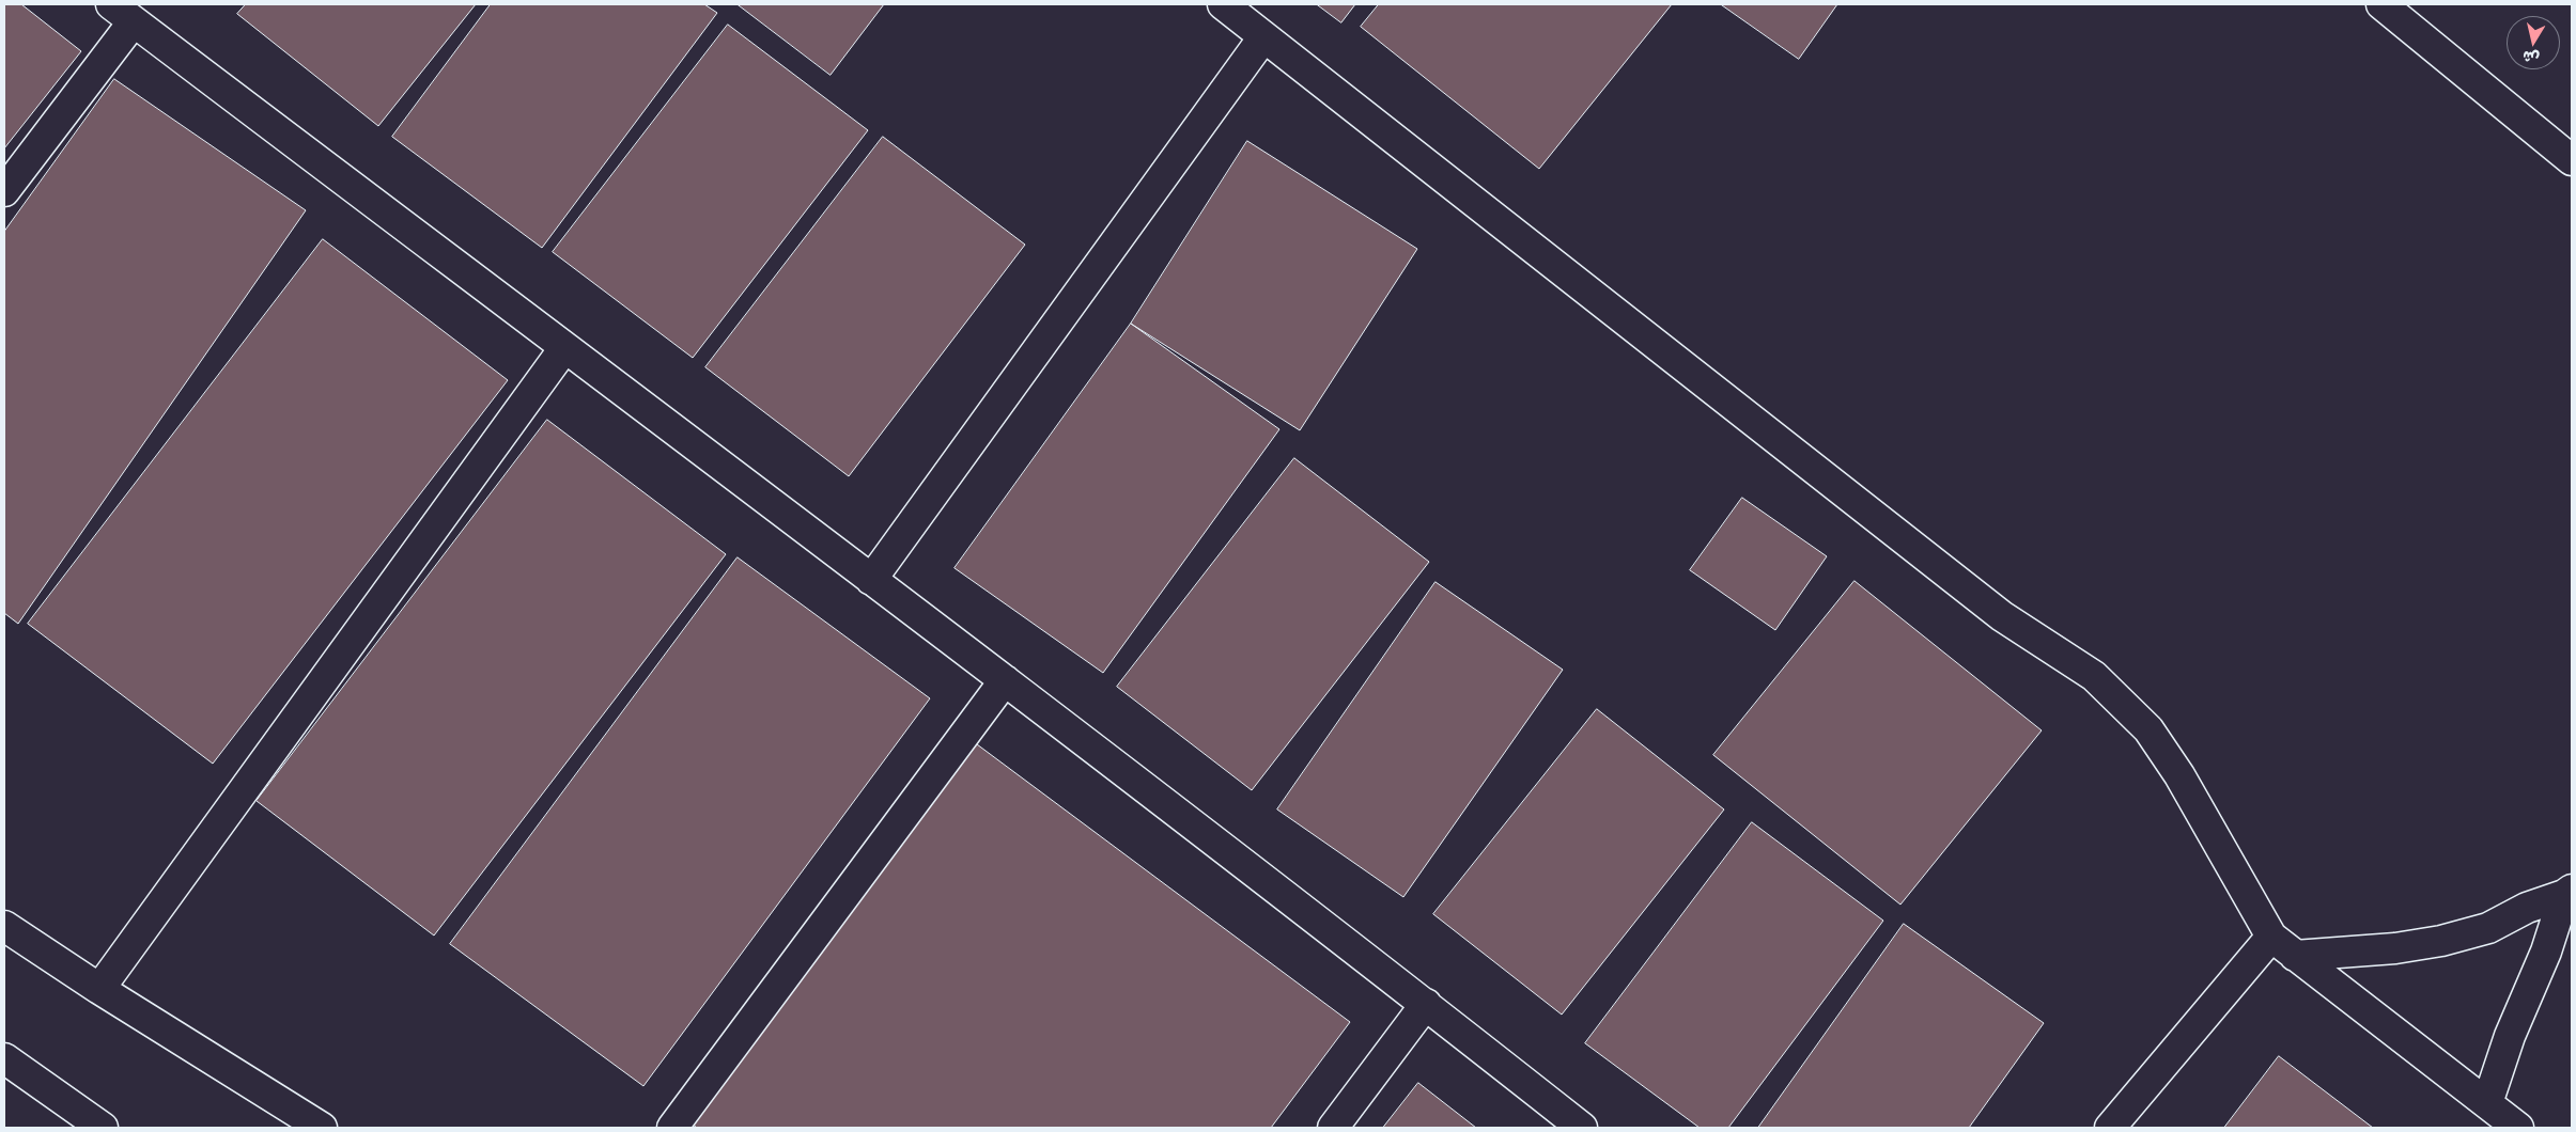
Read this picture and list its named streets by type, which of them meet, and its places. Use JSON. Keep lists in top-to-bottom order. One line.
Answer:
{"north":"bottom"}
